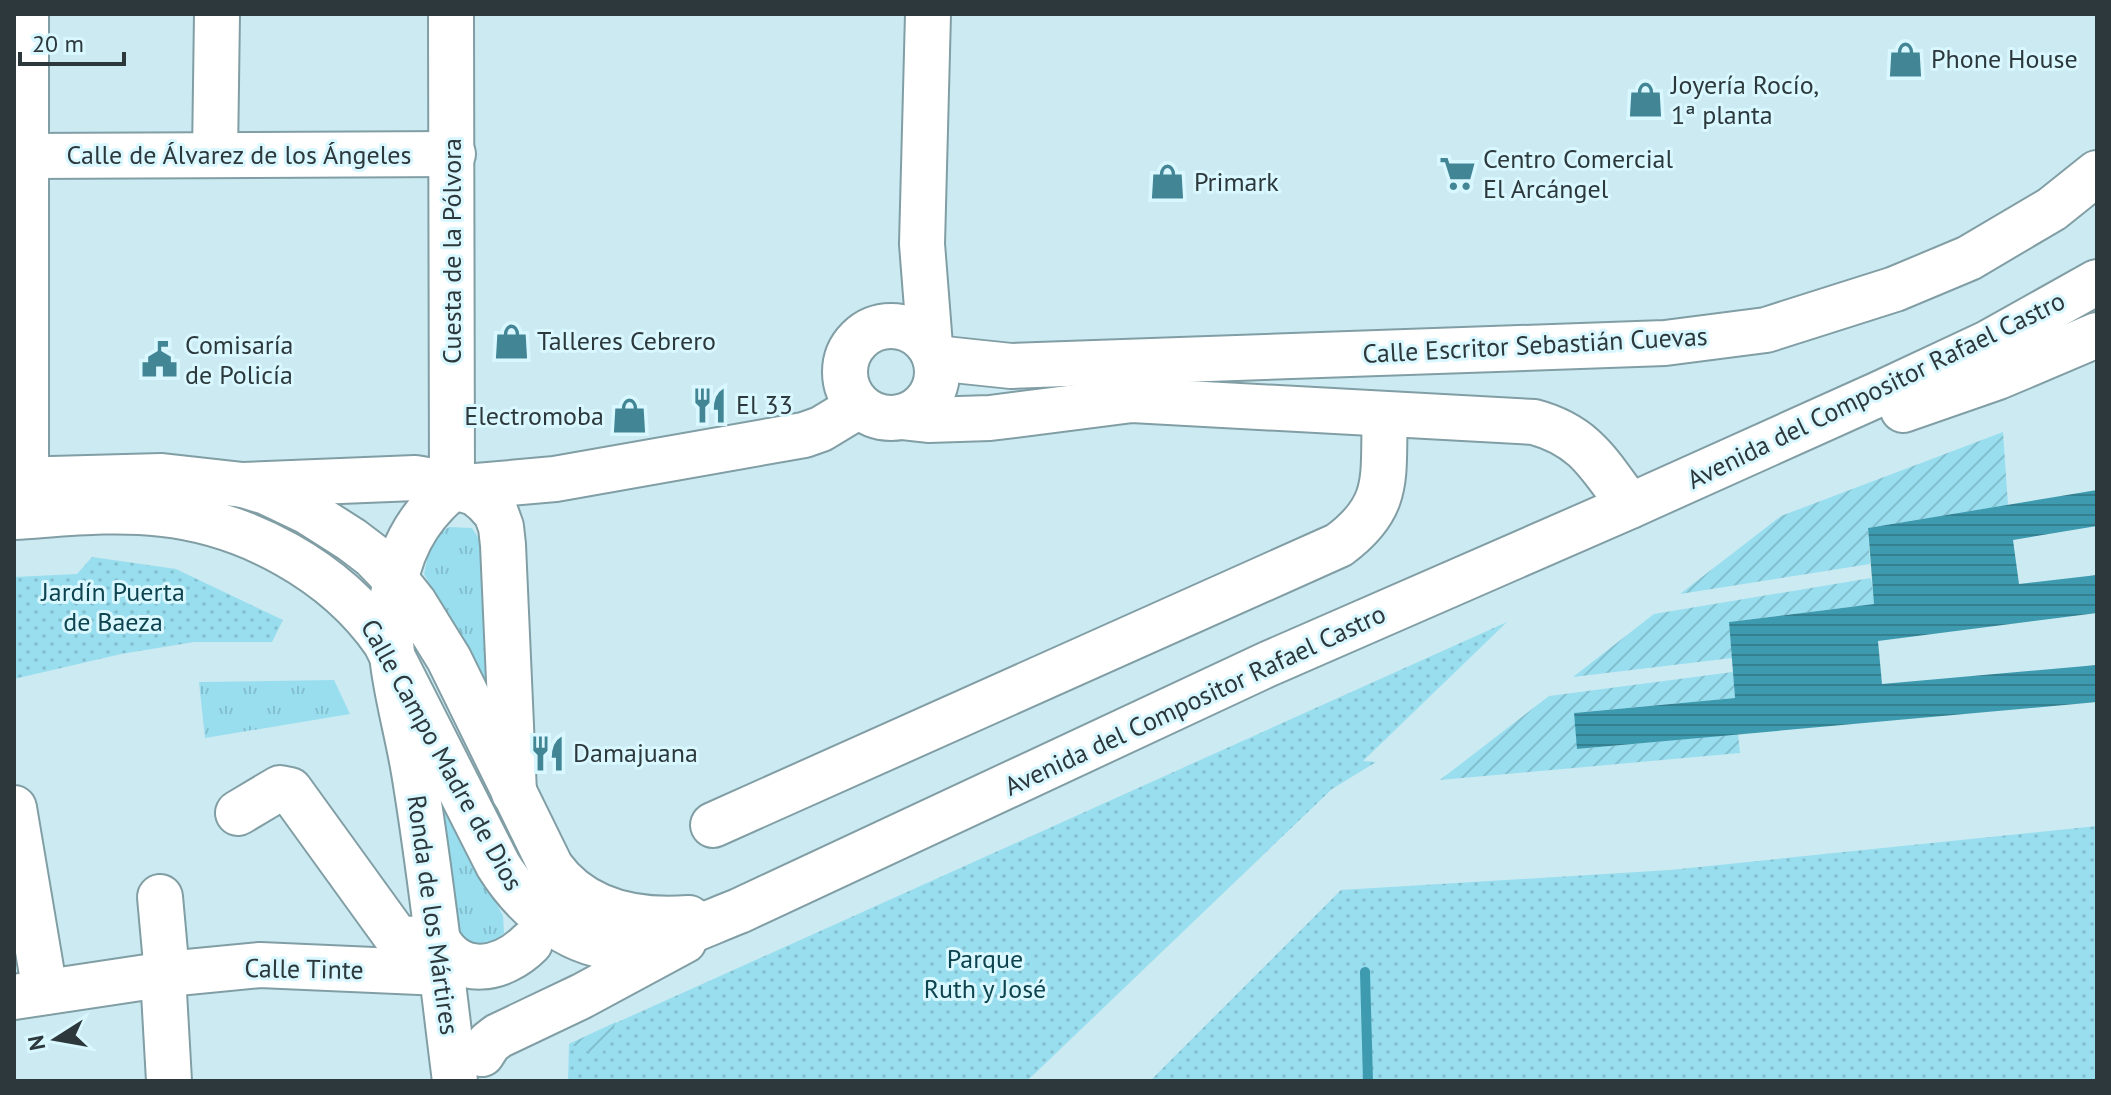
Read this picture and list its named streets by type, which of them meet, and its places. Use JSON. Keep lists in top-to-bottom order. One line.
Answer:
{"streets":{"street":["Calle de Álvarez de los Ángeles","Cuesta de la Pólvora","Calle Escritor Sebastián Cuevas","Avenida del Compositor Rafael Castro","Calle Campo Madre de Dios","Ronda de los Mártires","Calle Tinte"]},"crossings":[["Calle de Álvarez de los Ángeles","Cuesta de la Pólvora"],["Cuesta de la Pólvora","Calle Campo Madre de Dios"],["Cuesta de la Pólvora","Ronda de los Mártires"],["Avenida del Compositor Rafael Castro","Calle Campo Madre de Dios"],["Calle Campo Madre de Dios","Ronda de los Mártires"],["Ronda de los Mártires","Calle Tinte"]],"parks":["Jardín Puerta de Baeza","Parque Ruth y José"],"places":{"shop":["Phone House","Joyería Rocío, 1ª planta","Primark","Talleres Cebrero","Electromoba"],"supermarket":["Centro Comercial El Arcángel"],"public building":["Comisaría de Policía"],"restaurant":["El 33","Damajuana"]},"scale_bar":"20 m","north":"left"}
